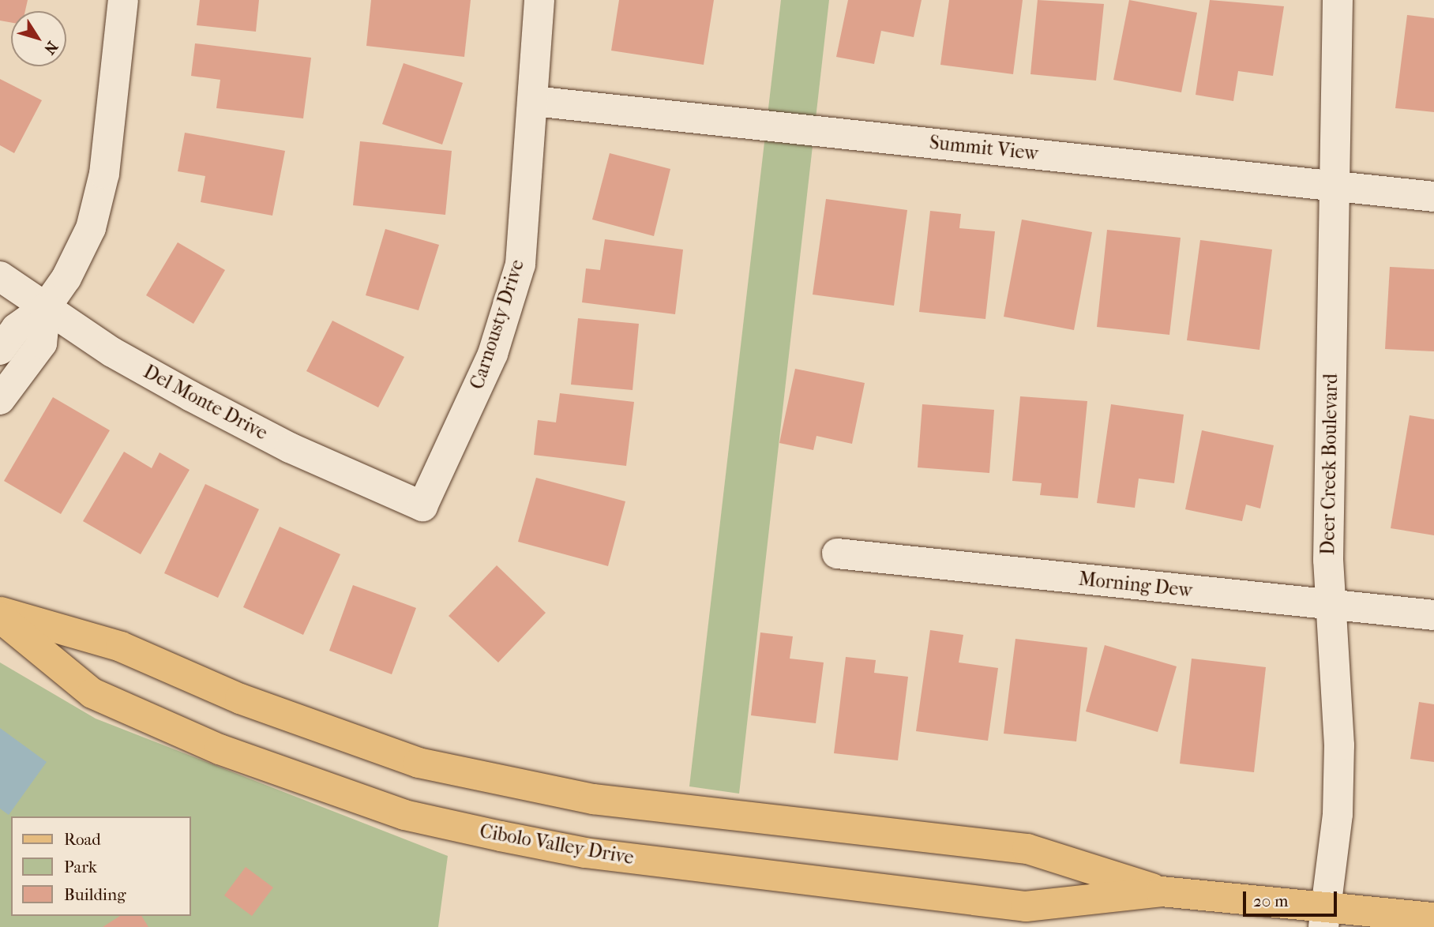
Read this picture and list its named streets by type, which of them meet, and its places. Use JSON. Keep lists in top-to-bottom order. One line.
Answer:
{"streets":{"main road":["Cibolo Valley Drive"],"street":["Summit View","Carnousty Drive","Del Monte Drive","Deer Creek Boulevard","Morning Dew"]},"crossings":[["Summit View","Carnousty Drive"],["Summit View","Deer Creek Boulevard"],["Carnousty Drive","Del Monte Drive"],["Deer Creek Boulevard","Morning Dew"],["Deer Creek Boulevard","Cibolo Valley Drive"]],"legend":["Road","Park","Building"],"scale_bar":"20 m","north":"bottom right"}
